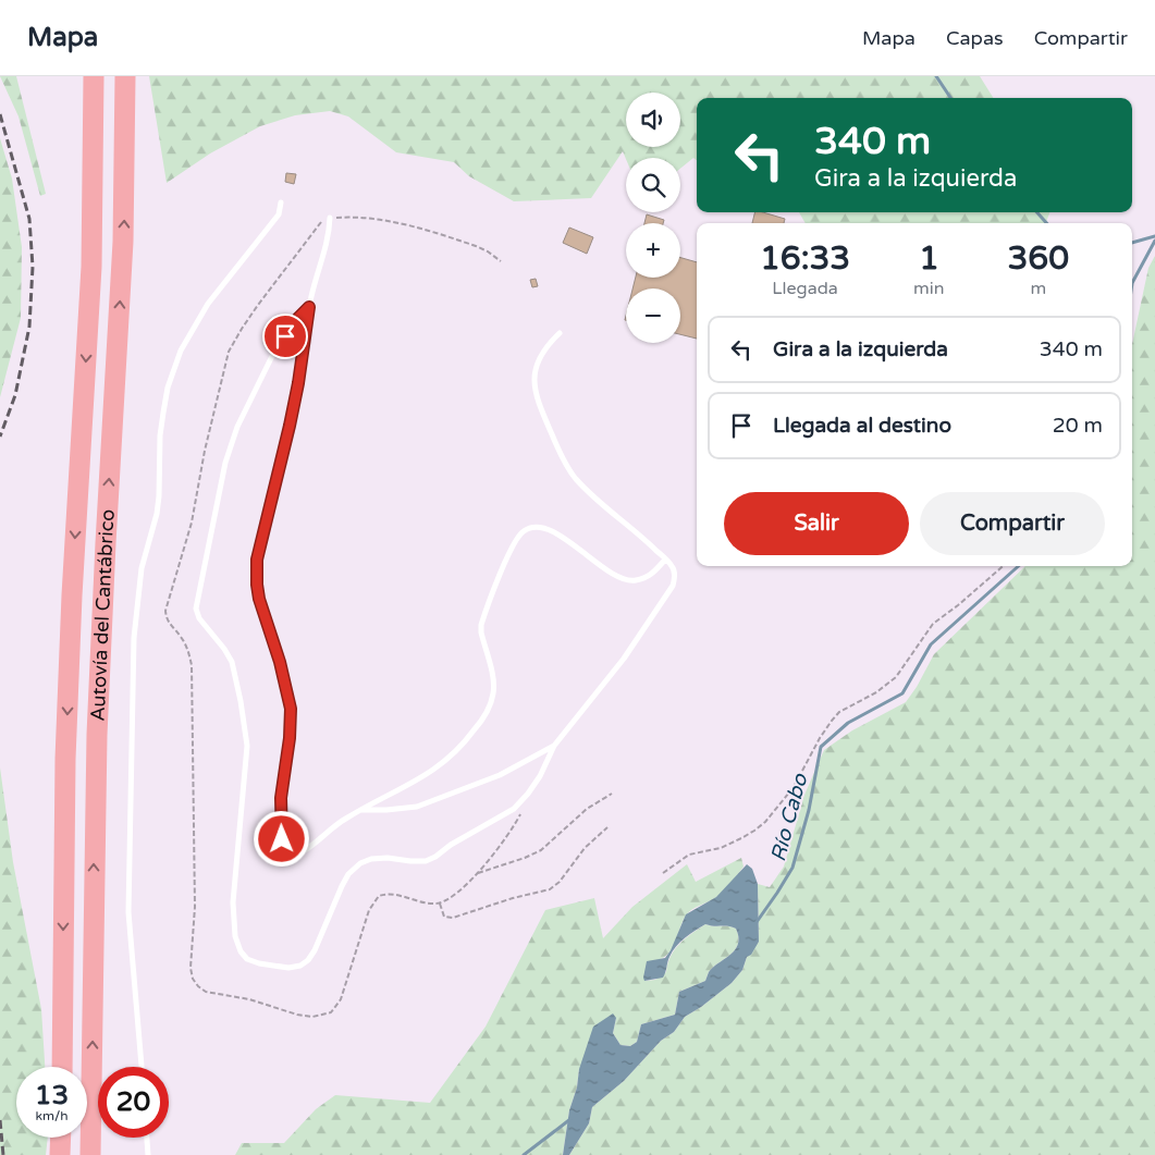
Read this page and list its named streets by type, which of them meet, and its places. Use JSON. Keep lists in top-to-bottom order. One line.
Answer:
{"streets":{"highway":["Autovía del Cantábrico"]},"water":["Río Cabo"],"page":{"header":"Mapa","nav":["Mapa","Capas","Compartir"],"map_buttons":["+","−"],"turn":["340 m","Gira a la izquierda"],"eta":["16:33","Llegada","1","min","360","m"],"list":[{"name":"Gira a la izquierda","value":"340 m"},{"name":"Llegada al destino","value":"20 m"}],"buttons":["Salir","Compartir"],"speed":"13 km/h","limit":"20"}}
